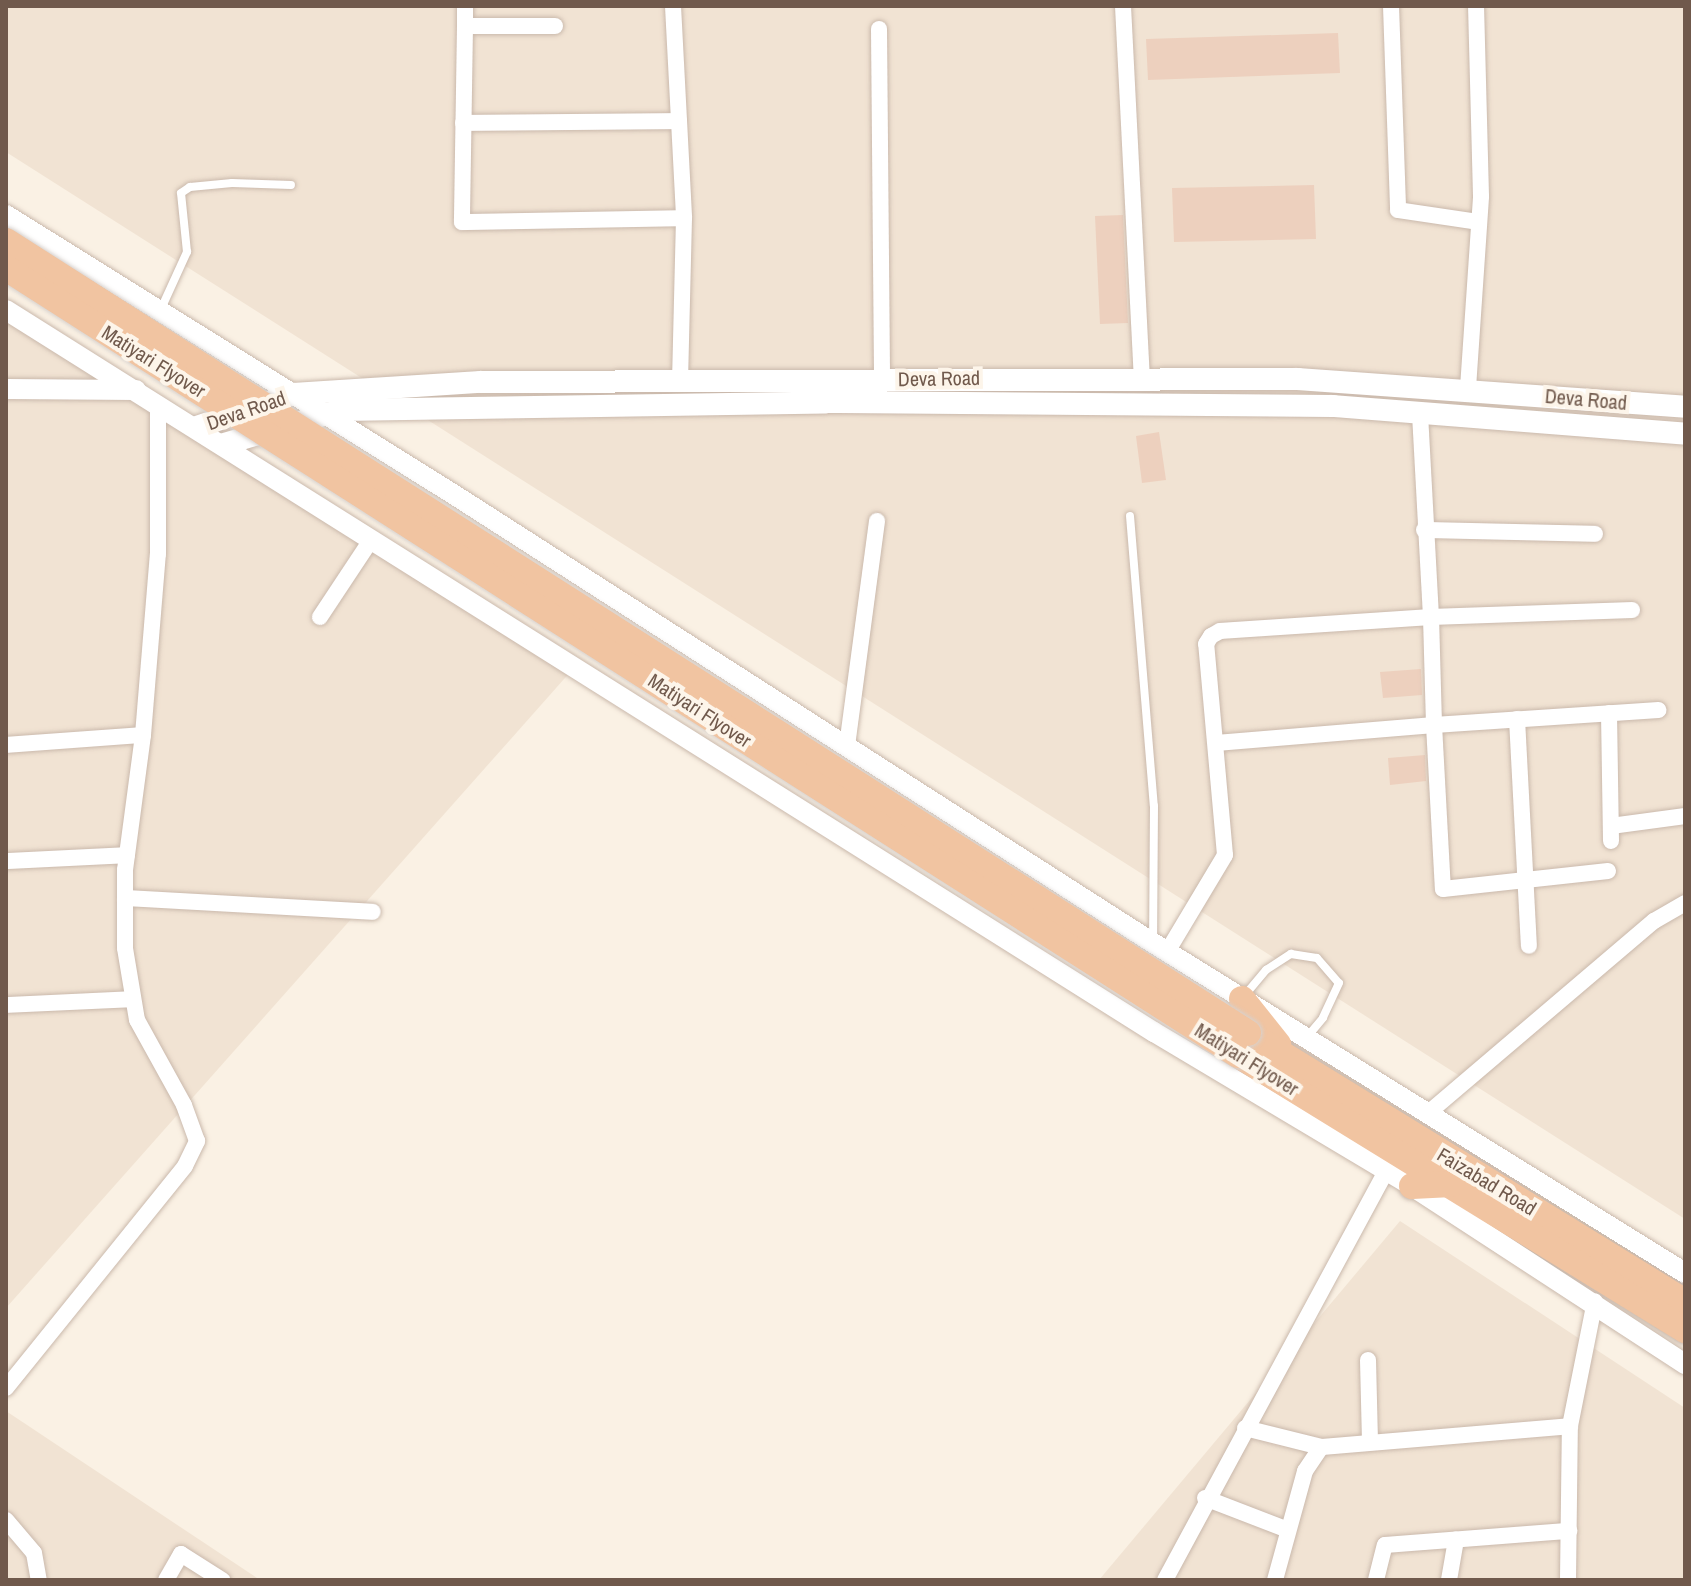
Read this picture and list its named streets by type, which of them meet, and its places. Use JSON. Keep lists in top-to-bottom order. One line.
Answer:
{"streets":{"highway":["Matiyari Flyover","Faizabad Road"],"main road":["Deva Road"]},"crossings":[["Matiyari Flyover","Faizabad Road"]]}
